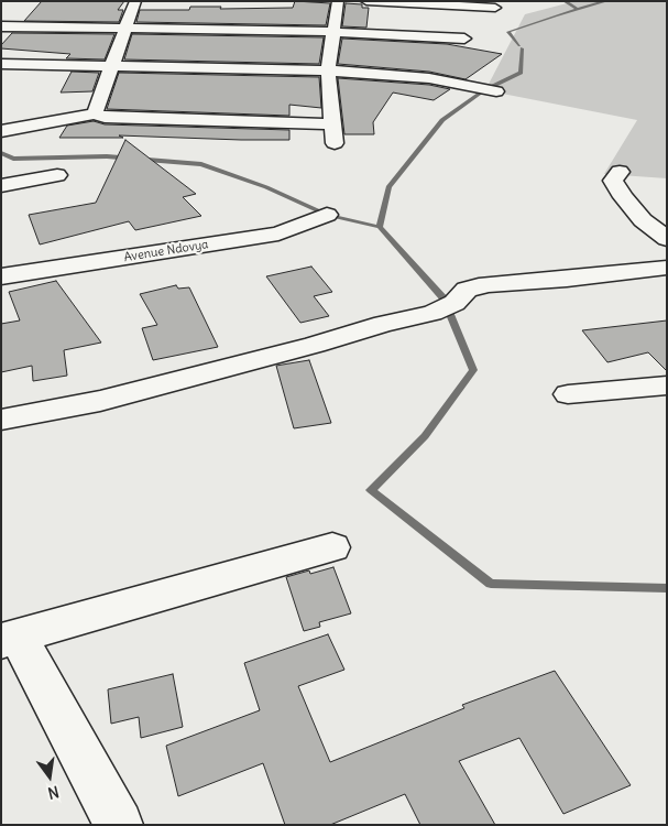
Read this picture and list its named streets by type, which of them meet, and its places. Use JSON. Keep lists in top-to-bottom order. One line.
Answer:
{"streets":{"street":["Avenue Ndovya"]},"north":"bottom"}
